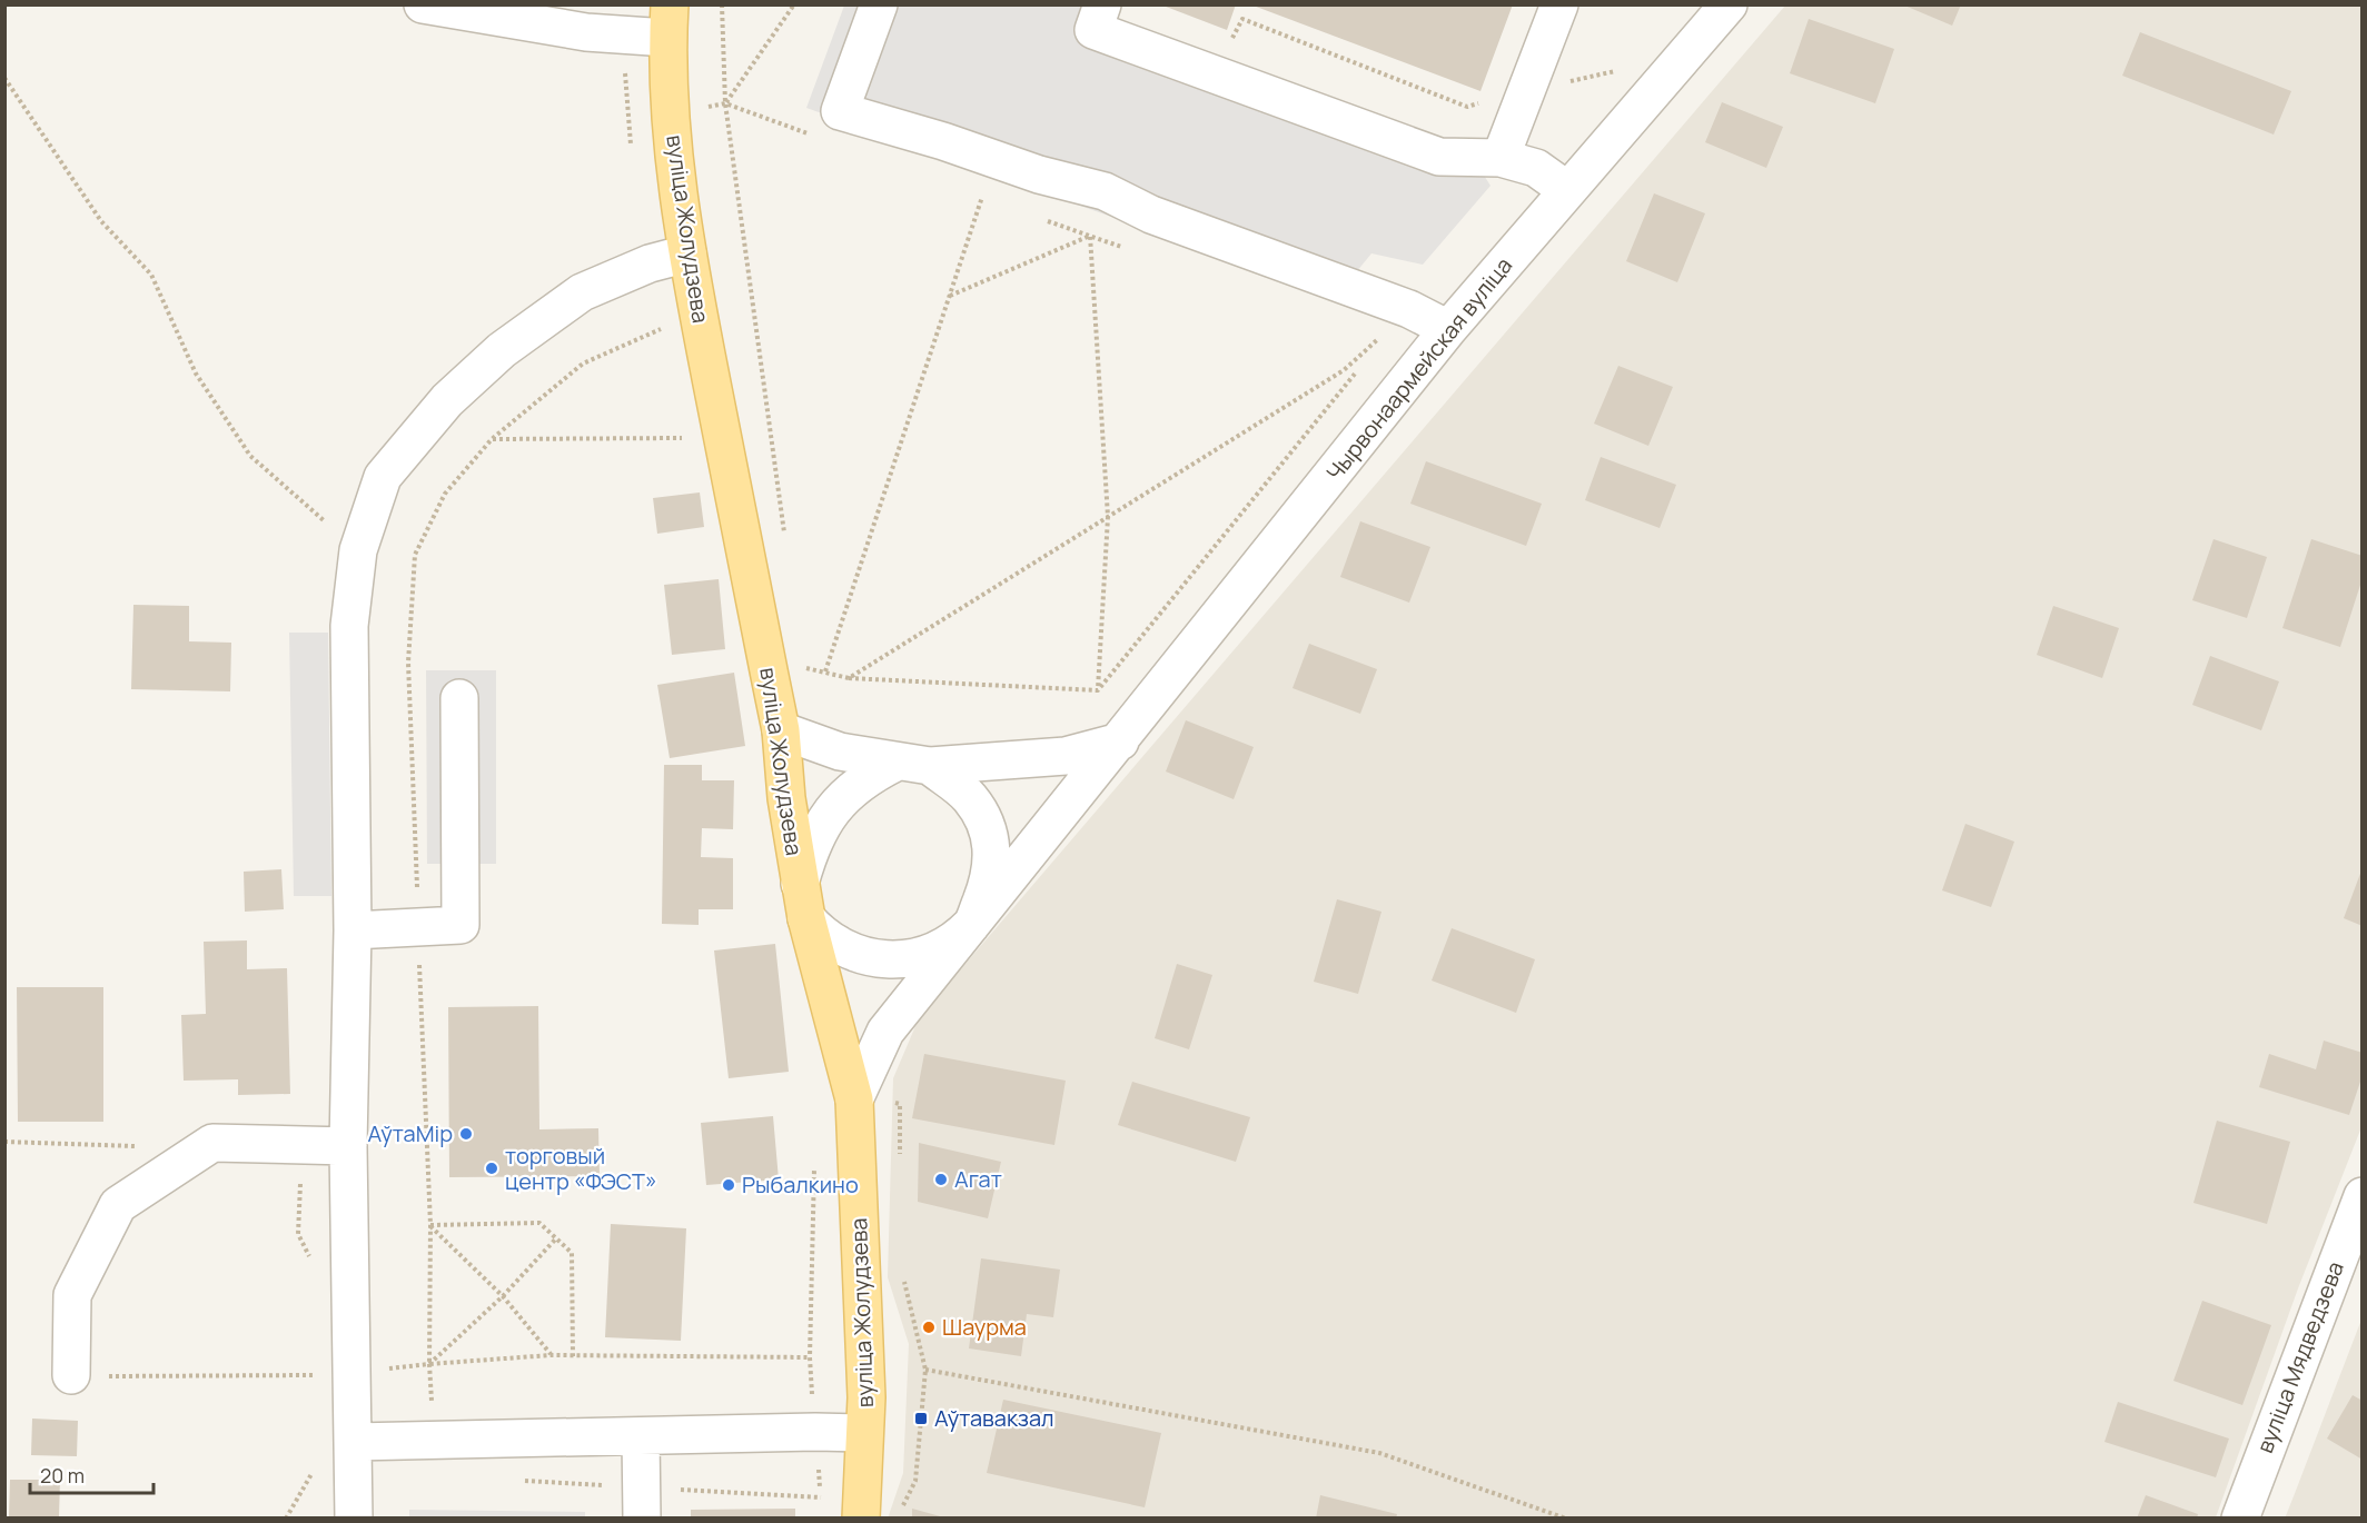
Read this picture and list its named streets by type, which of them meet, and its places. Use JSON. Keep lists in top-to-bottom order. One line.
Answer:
{"streets":{"main road":["вуліца Жолудзева"],"street":["Чырвонаармейская вуліца","вуліца Мядведзева"]},"crossings":[["вуліца Жолудзева","Чырвонаармейская вуліца"]],"places":{"other":["АўтаМір","торговый центр «ФЭСТ»","Агат","Рыбалкино","Шаурма"],"transit":["Аўтавакзал"]},"scale_bar":"20 m"}
